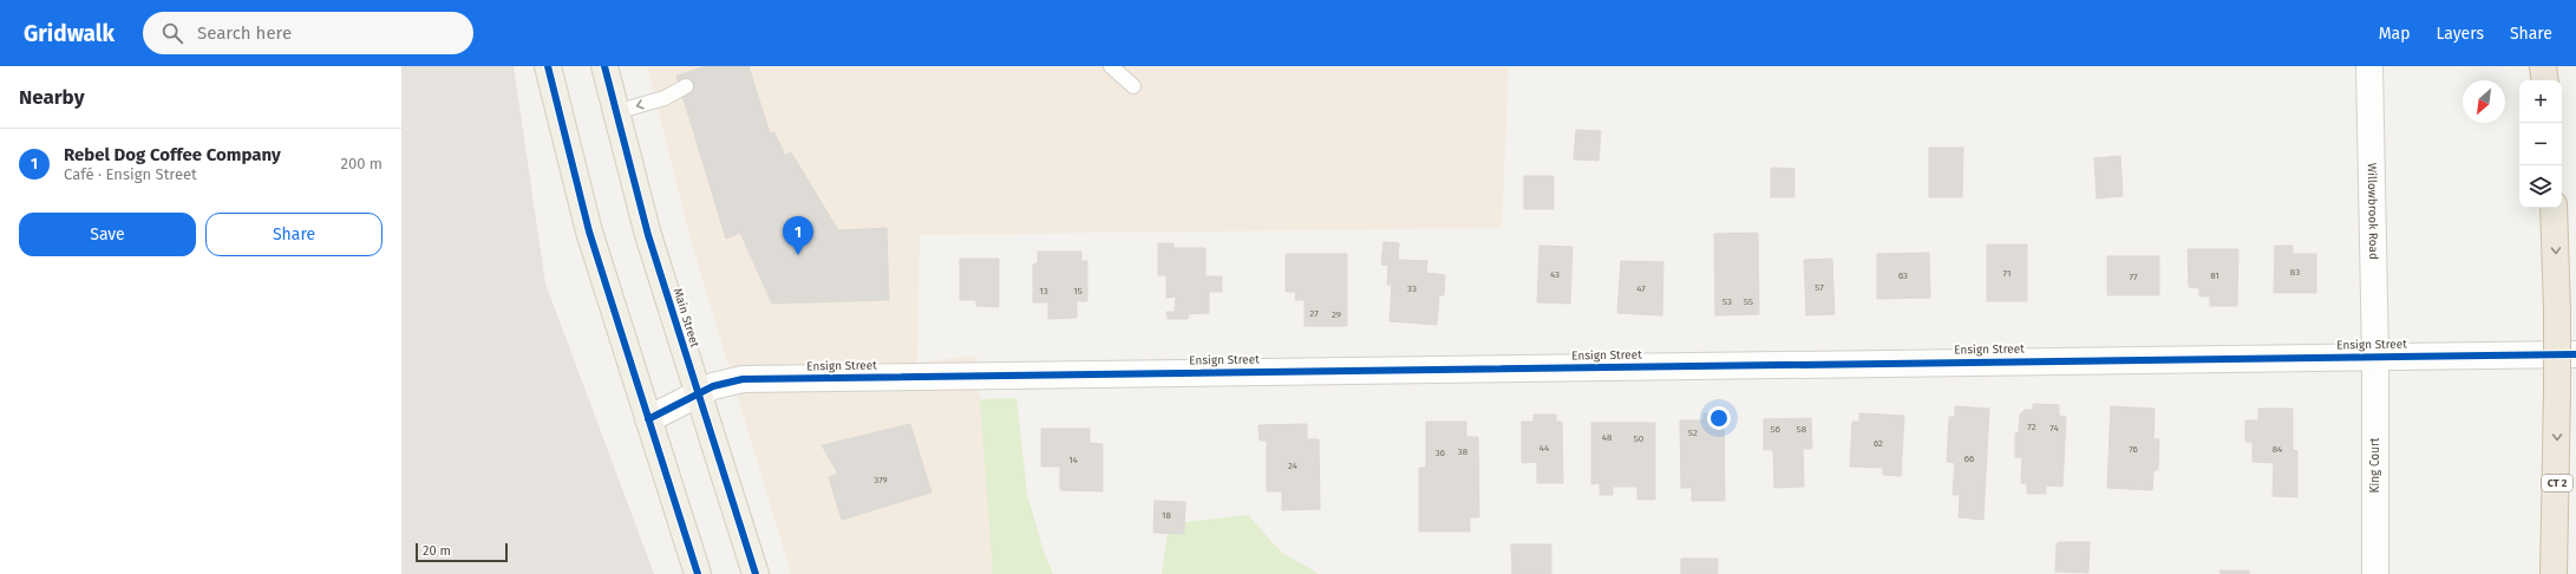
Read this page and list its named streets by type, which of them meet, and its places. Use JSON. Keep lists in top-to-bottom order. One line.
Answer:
{"streets":{"highway":["CT 2"],"main road":["Main Street"],"street":["Willowbrook Road","Ensign Street","King Court"]},"crossings":[["Willowbrook Road","Ensign Street"],["Willowbrook Road","King Court"],["Main Street","Ensign Street"],["Ensign Street","King Court"]],"house_numbers":["83","71","43","63","81","77","57","33","47","13","15","53","55","27","29","72","74","56","58","52","48","50","62","44","76","84","38","36","66","14","24","379","18"],"scale_bar":"20 m","north":"bottom left","page":{"header":"Gridwalk","search":"Search here","nav":["Map","Layers","Share"],"heading":"Nearby","map_buttons":["+","−"],"list":[{"mark":"1","name":"Rebel Dog Coffee Company","note":"Café · Ensign Street","value":"200 m"}],"buttons":["Save","Share"],"pins":"1","scale":"20 m"}}
